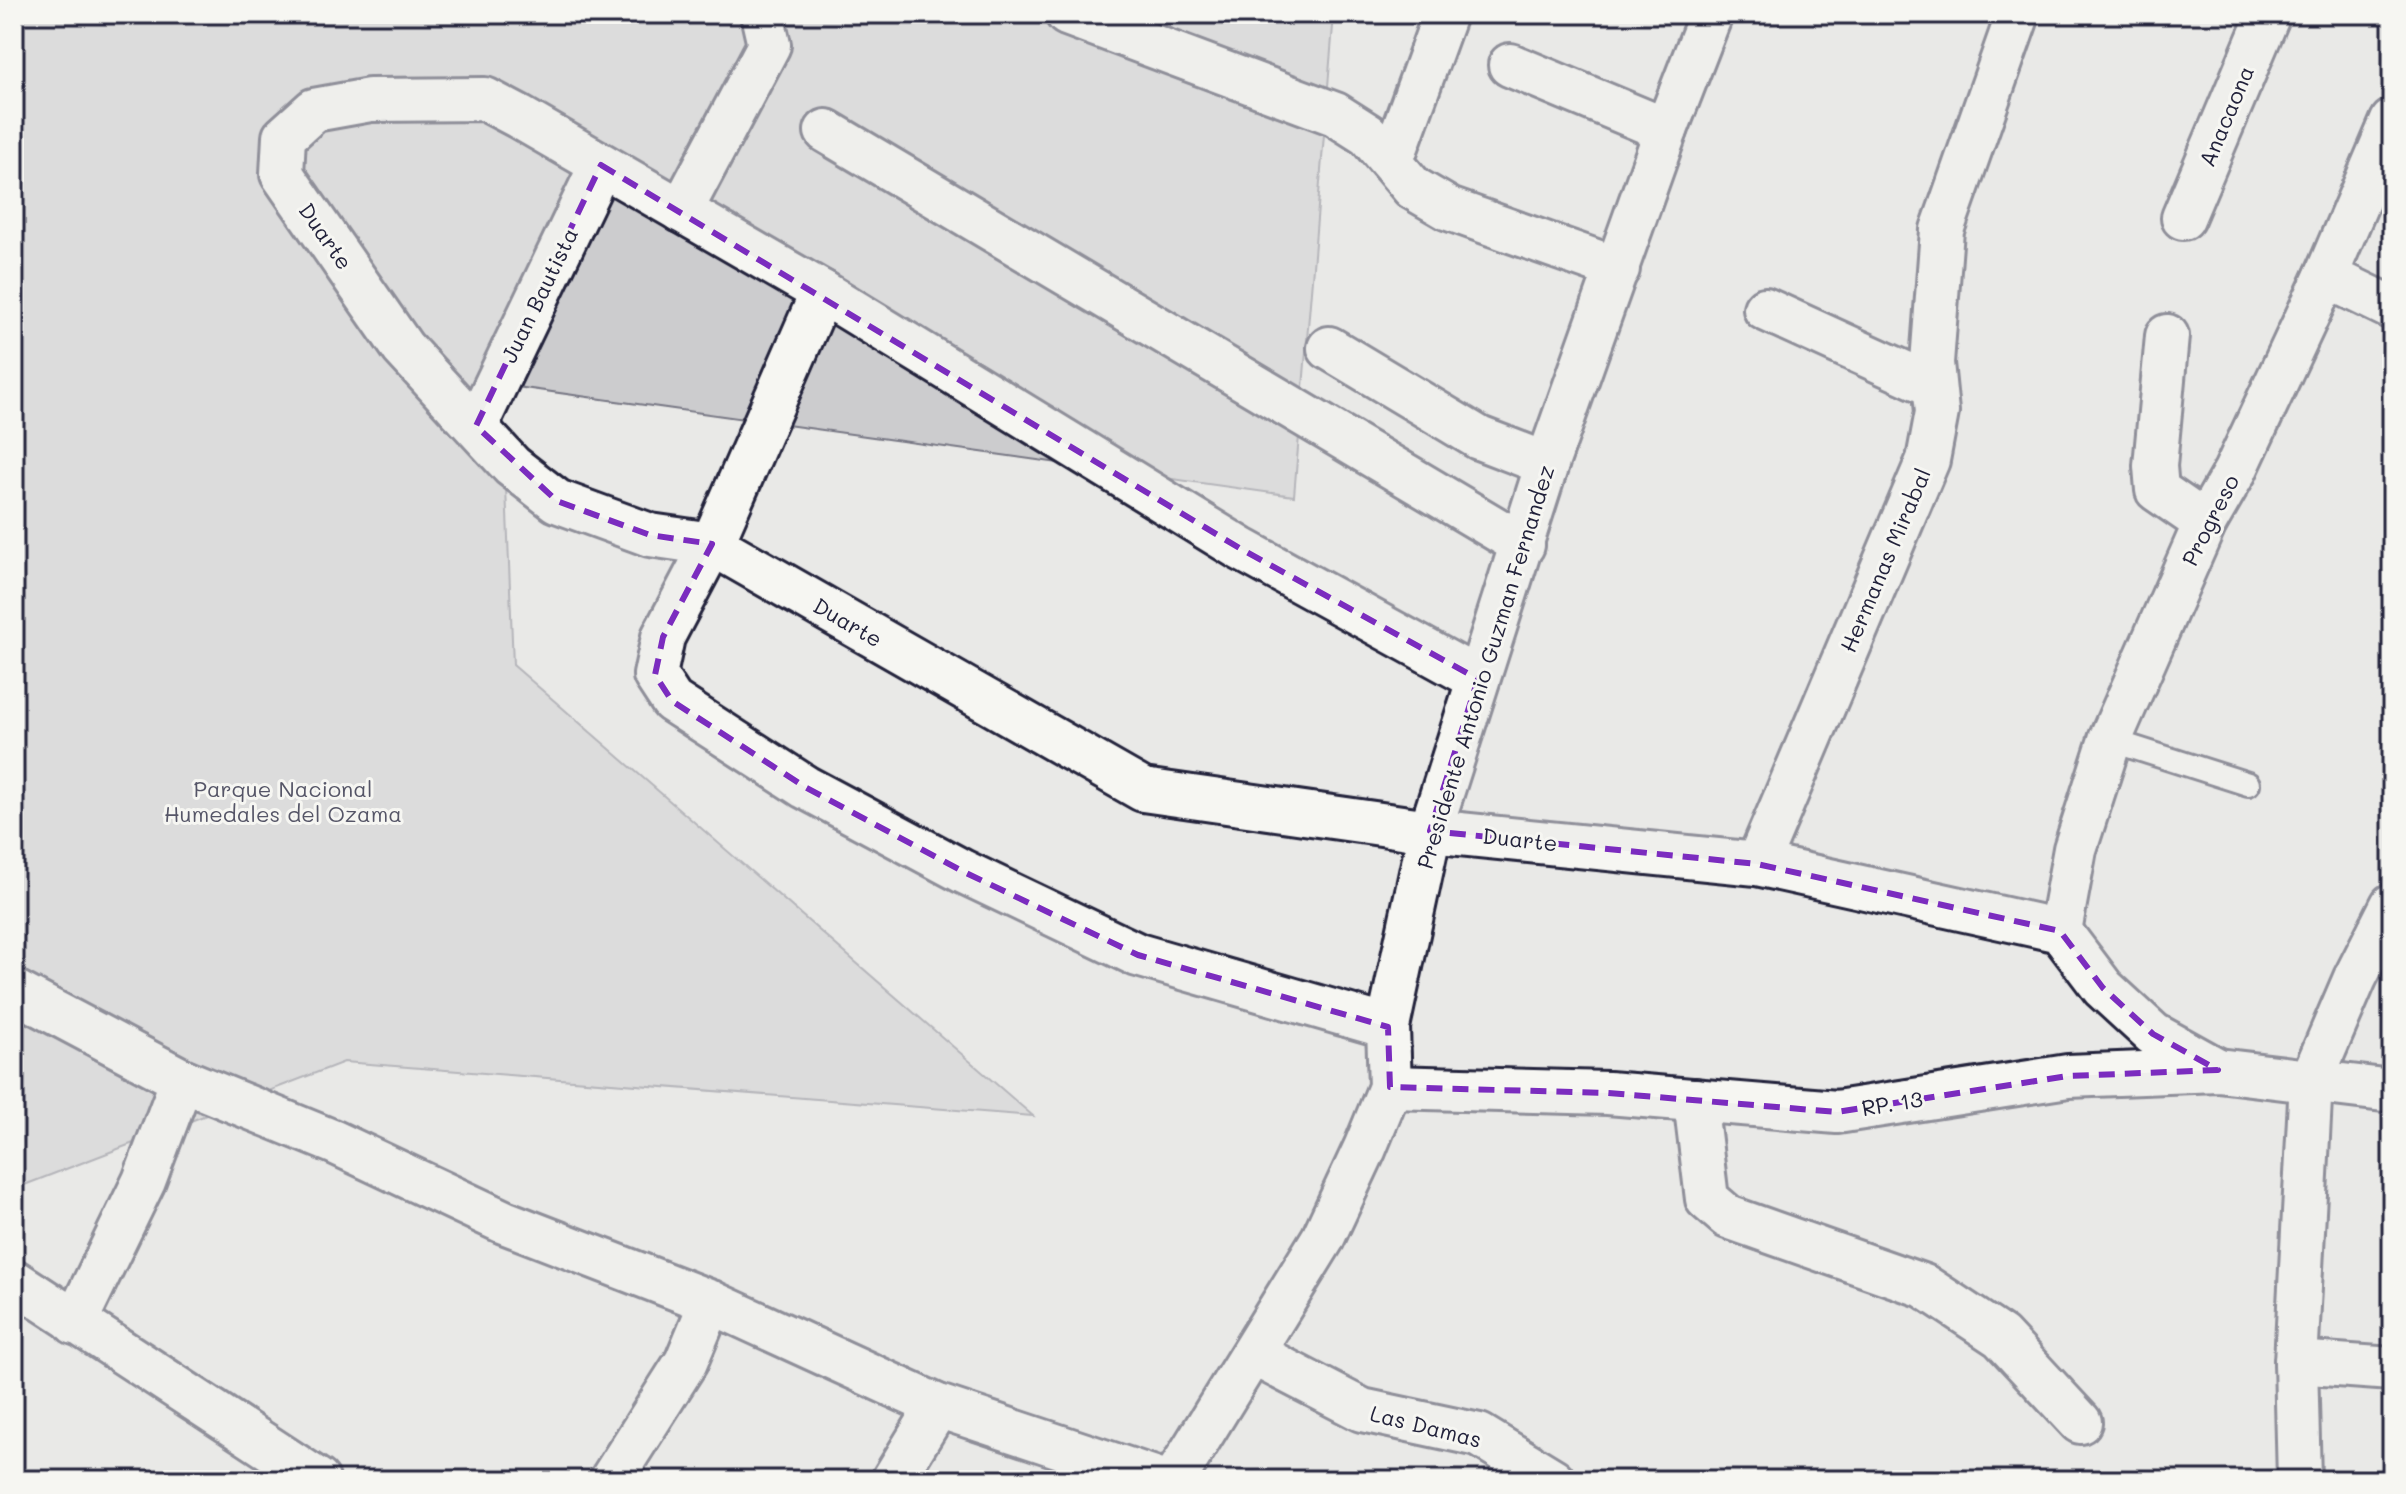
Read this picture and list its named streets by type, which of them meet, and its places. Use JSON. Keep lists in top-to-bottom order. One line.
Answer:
{"streets":{"street":["Anacaona","Duarte","Juan Bautista","Progreso","Hermanas Mirabal","Presidente Antonio Guzman Fernandez","RP. 13","Las Damas"]},"crossings":[["Duarte","Juan Bautista"],["Duarte","Progreso"],["Duarte","Hermanas Mirabal"],["Duarte","Presidente Antonio Guzman Fernandez"],["Presidente Antonio Guzman Fernandez","RP. 13"],["Presidente Antonio Guzman Fernandez","Las Damas"]],"parks":["Parque Nacional Humedales del Ozama"]}
